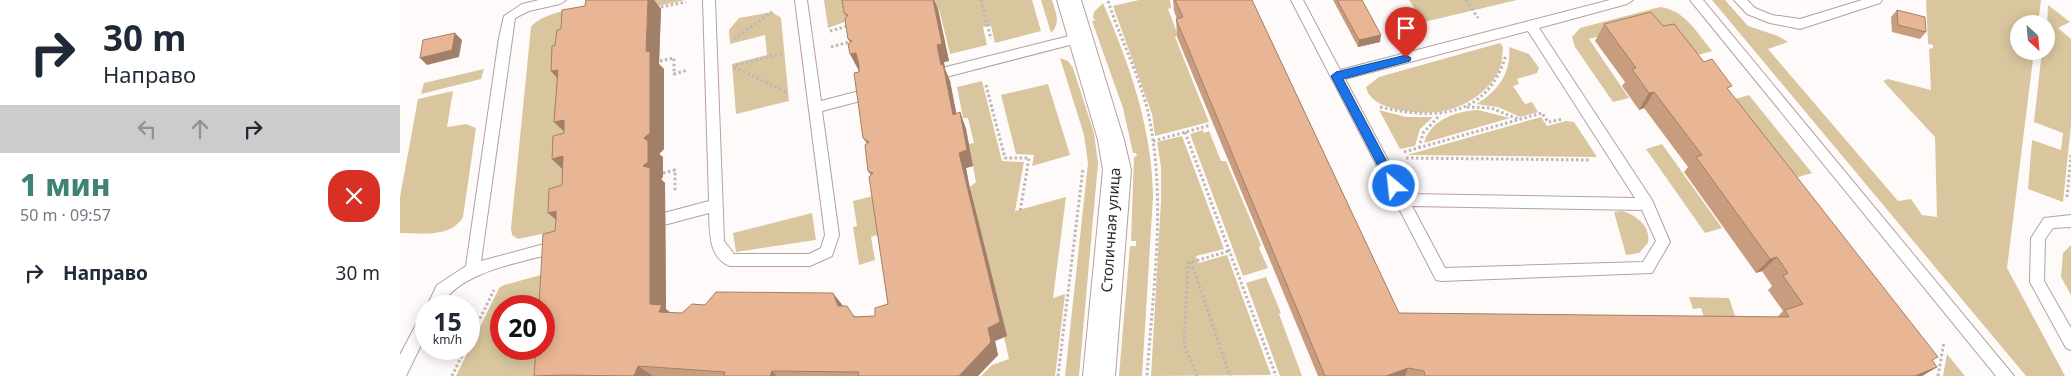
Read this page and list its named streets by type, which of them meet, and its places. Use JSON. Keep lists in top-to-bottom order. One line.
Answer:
{"streets":{"street":["Столичная улица"]},"north":"bottom right","page":{"turn":["30 m","Направо"],"heading":["1 мин","50 m · 09:57"],"list":[{"name":"Направо","value":"30 m"}],"speed":"15 km/h","limit":"20"}}
